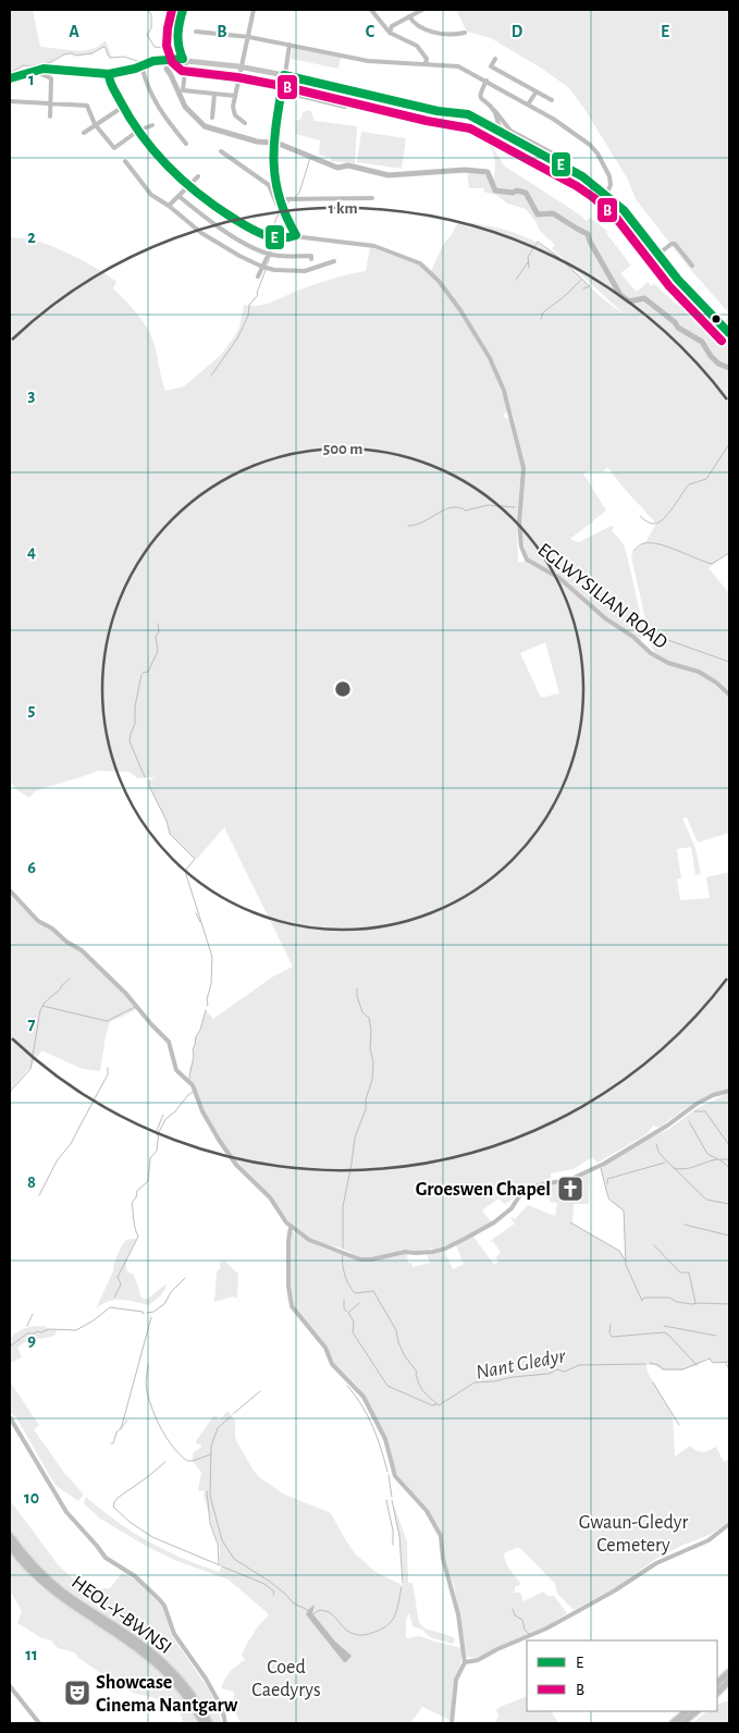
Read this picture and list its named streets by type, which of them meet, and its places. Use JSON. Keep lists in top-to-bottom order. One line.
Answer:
{"streets":{"highway":["HEOL-Y-BWNSI"],"street":["EGLWYSILIAN ROAD"]},"water":["Nant Gledyr"],"parks":["Gwaun-Gledyr Cemetery","Coed Caedyrys"],"places":{"church":["Groeswen Chapel"],"theatre":["Showcase Cinema Nantgarw"]},"lines":["transit line E","transit line B"],"legend":["E","B"],"grid":{"columns":["A","B","C","D","E"],"rows":["1","2","3","4","5","6","7","8","9","10","11"]},"rings":["1 km","500 m"]}
